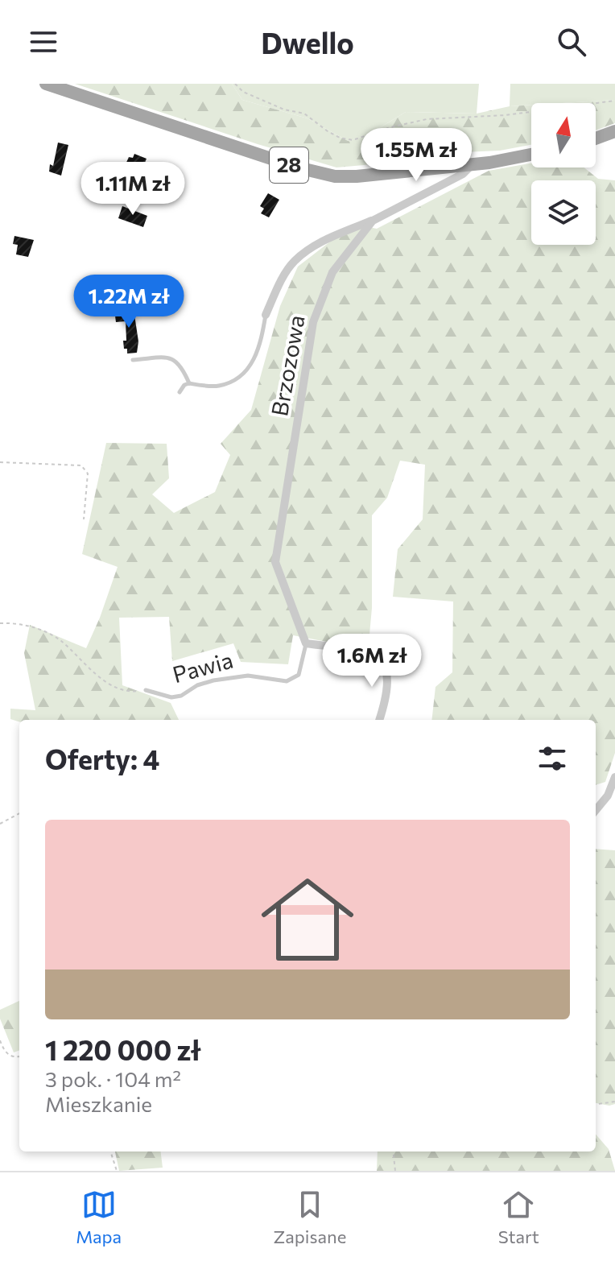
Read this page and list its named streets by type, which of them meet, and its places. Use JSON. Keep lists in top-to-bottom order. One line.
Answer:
{"streets":{"main road":["28"],"street":["Brzozowa"],"lane":["Pawia"]},"crossings":[["28","Brzozowa"],["Brzozowa","Pawia"]],"north":"top","page":{"header":"Dwello","price":["1.55M zł","1.11M zł","1.22M zł","1.6M zł"],"heading":"Oferty: 4","list":[{"name":"1 220 000 zł","note":"3 pok. · 104 m² · Mieszkanie"}],"tabs":["Mapa","Zapisane","Start"]}}
